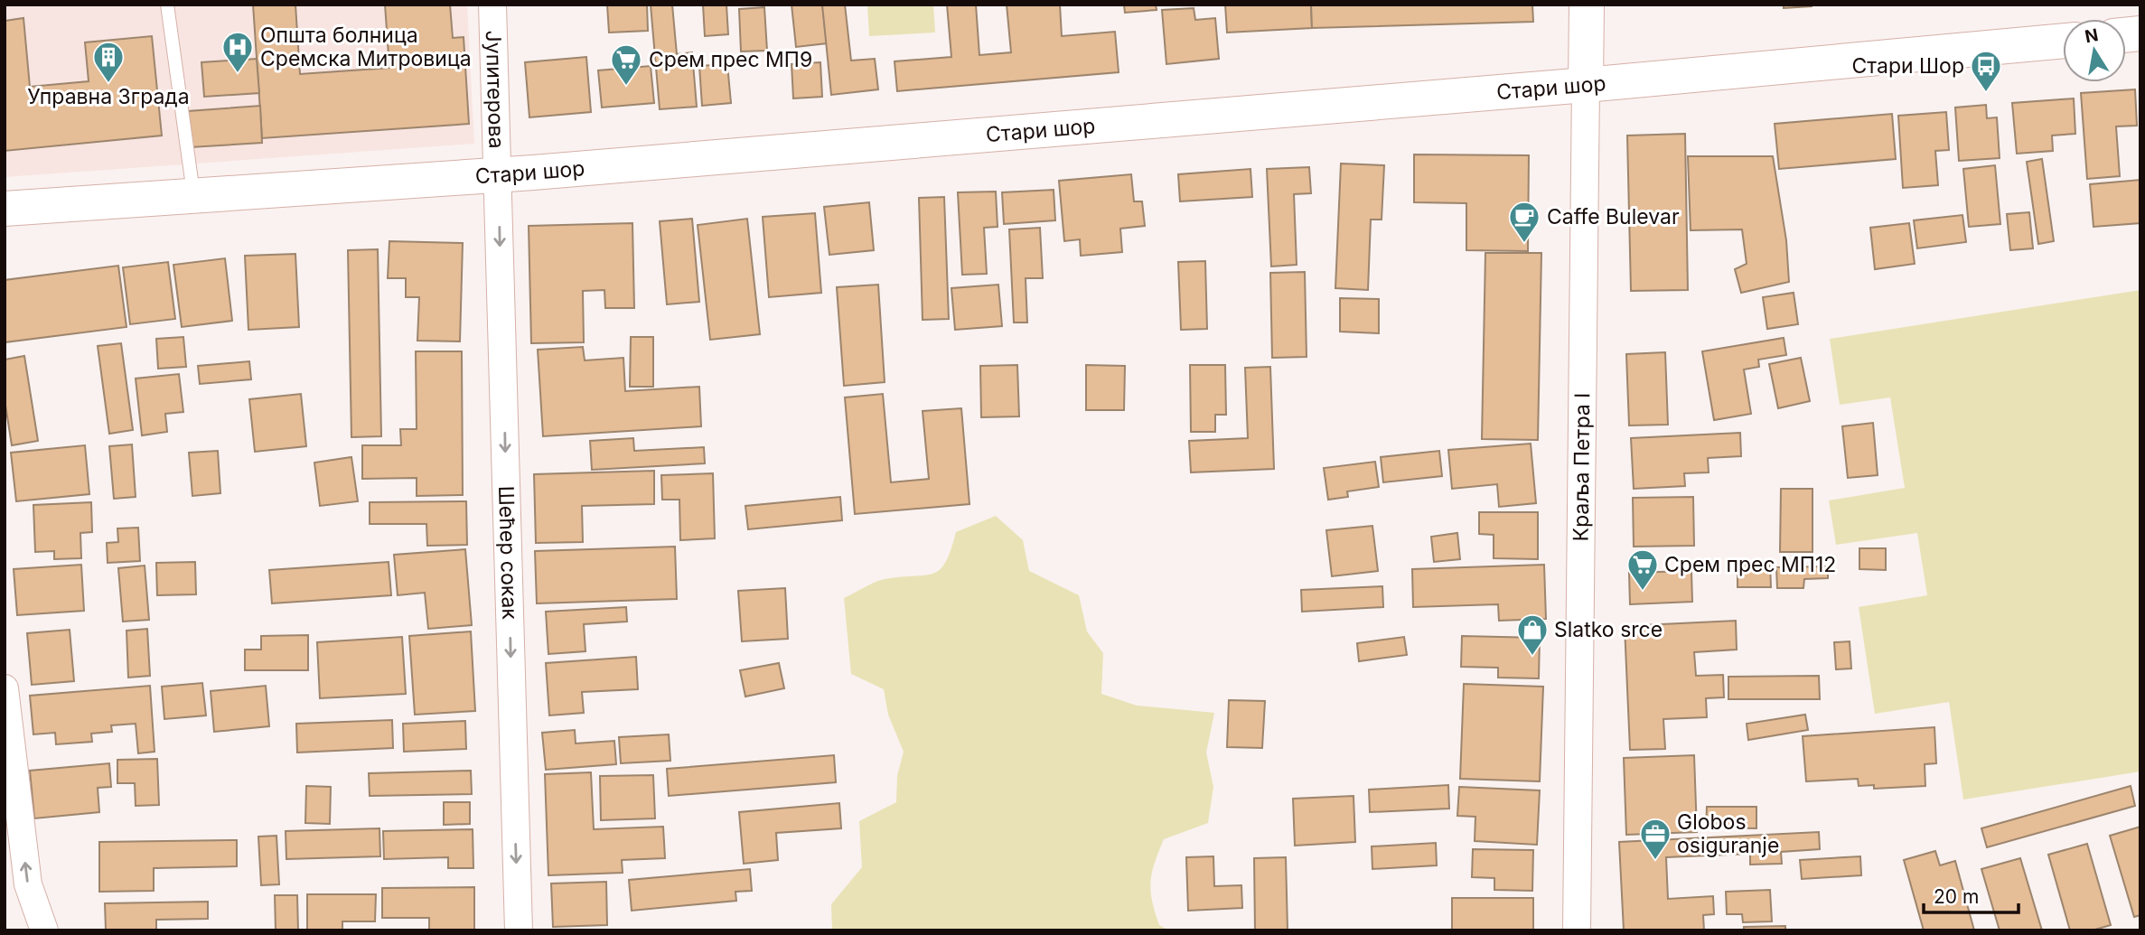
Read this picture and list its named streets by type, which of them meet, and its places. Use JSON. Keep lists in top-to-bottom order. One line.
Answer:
{"streets":{"main road":["Стари шор","Краља Петра I"],"street":["Јупитерова","Шећер сокак"]},"crossings":[["Стари шор","Јупитерова"],["Стари шор","Краља Петра I"],["Стари шор","Шећер сокак"],["Јупитерова","Шећер сокак"]],"one_way":["Шећер сокак"],"places":{"hospital":["Општа болница Сремска Митровица"],"building":["Управна Зграда"],"supermarket":["Срем прес МП9","Срем прес МП12"],"bus stop":["Стари Шор"],"cafe":["Caffe Bulevar"],"shop":["Slatko srce"],"office":["Globos osiguranje"]},"scale_bar":"20 m","north":"top"}
